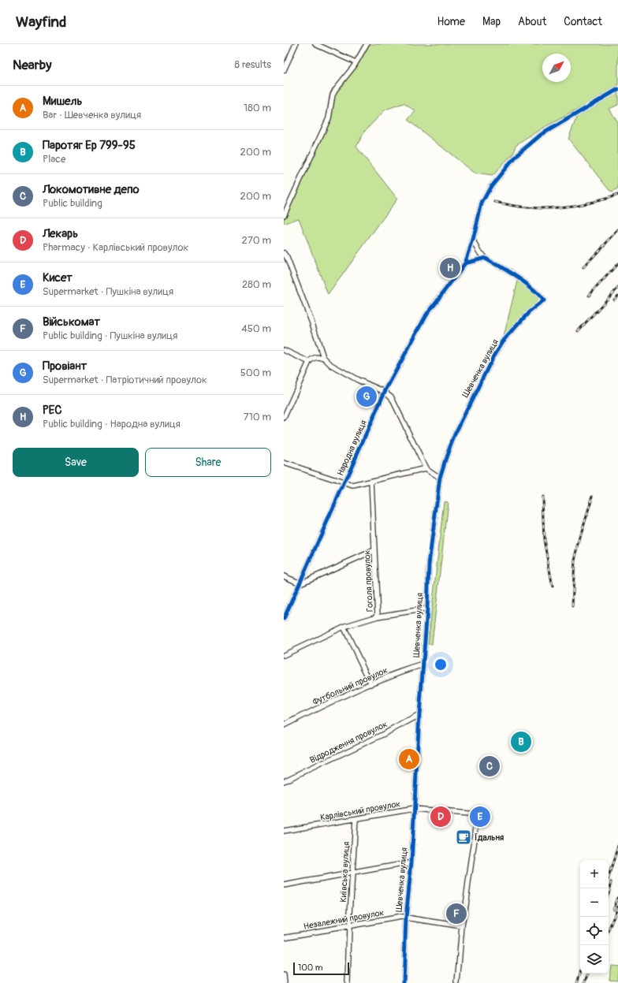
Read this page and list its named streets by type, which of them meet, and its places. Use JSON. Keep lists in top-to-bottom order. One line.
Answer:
{"streets":{"street":["Шевченка вулиця","Народна вулиця","Гоголя провулок","Футбольний провулок","Відродження провулок","Карлівський провулок","Київська вулиця","Незалежний провулок"]},"crossings":[["Шевченка вулиця","Футбольний провулок"],["Шевченка вулиця","Відродження провулок"],["Шевченка вулиця","Карлівський провулок"],["Шевченка вулиця","Незалежний провулок"],["Карлівський провулок","Київська вулиця"],["Карлівський провулок","Незалежний провулок"],["Київська вулиця","Незалежний провулок"]],"places":{"cafe":["Їдальня"]},"scale_bar":"100 m","north":"top right","page":{"header":"Wayfind","nav":["Home","Map","About","Contact"],"heading":["Nearby","8 results"],"list":[{"mark":"A","name":"Мишель","note":"Bar · Шевченка вулиця","value":"180 m"},{"mark":"B","name":"Паротяг Ер 799-95","note":"Place","value":"200 m"},{"mark":"C","name":"Локомотивне депо","note":"Public building","value":"200 m"},{"mark":"D","name":"Лекарь","note":"Pharmacy · Карлівський провулок","value":"270 m"},{"mark":"E","name":"Кисет","note":"Supermarket · Пушкіна вулиця","value":"280 m"},{"mark":"F","name":"Військомат","note":"Public building · Пушкіна вулиця","value":"450 m"},{"mark":"G","name":"Провіант","note":"Supermarket · Патріотичний провулок","value":"500 m"},{"mark":"H","name":"РЕС","note":"Public building · Народна вулиця","value":"710 m"}],"pins":["H","G","B","A","C","D","E","F"],"buttons":["Save","Share"],"map_buttons":["+","−"],"scale":"100 m"}}
